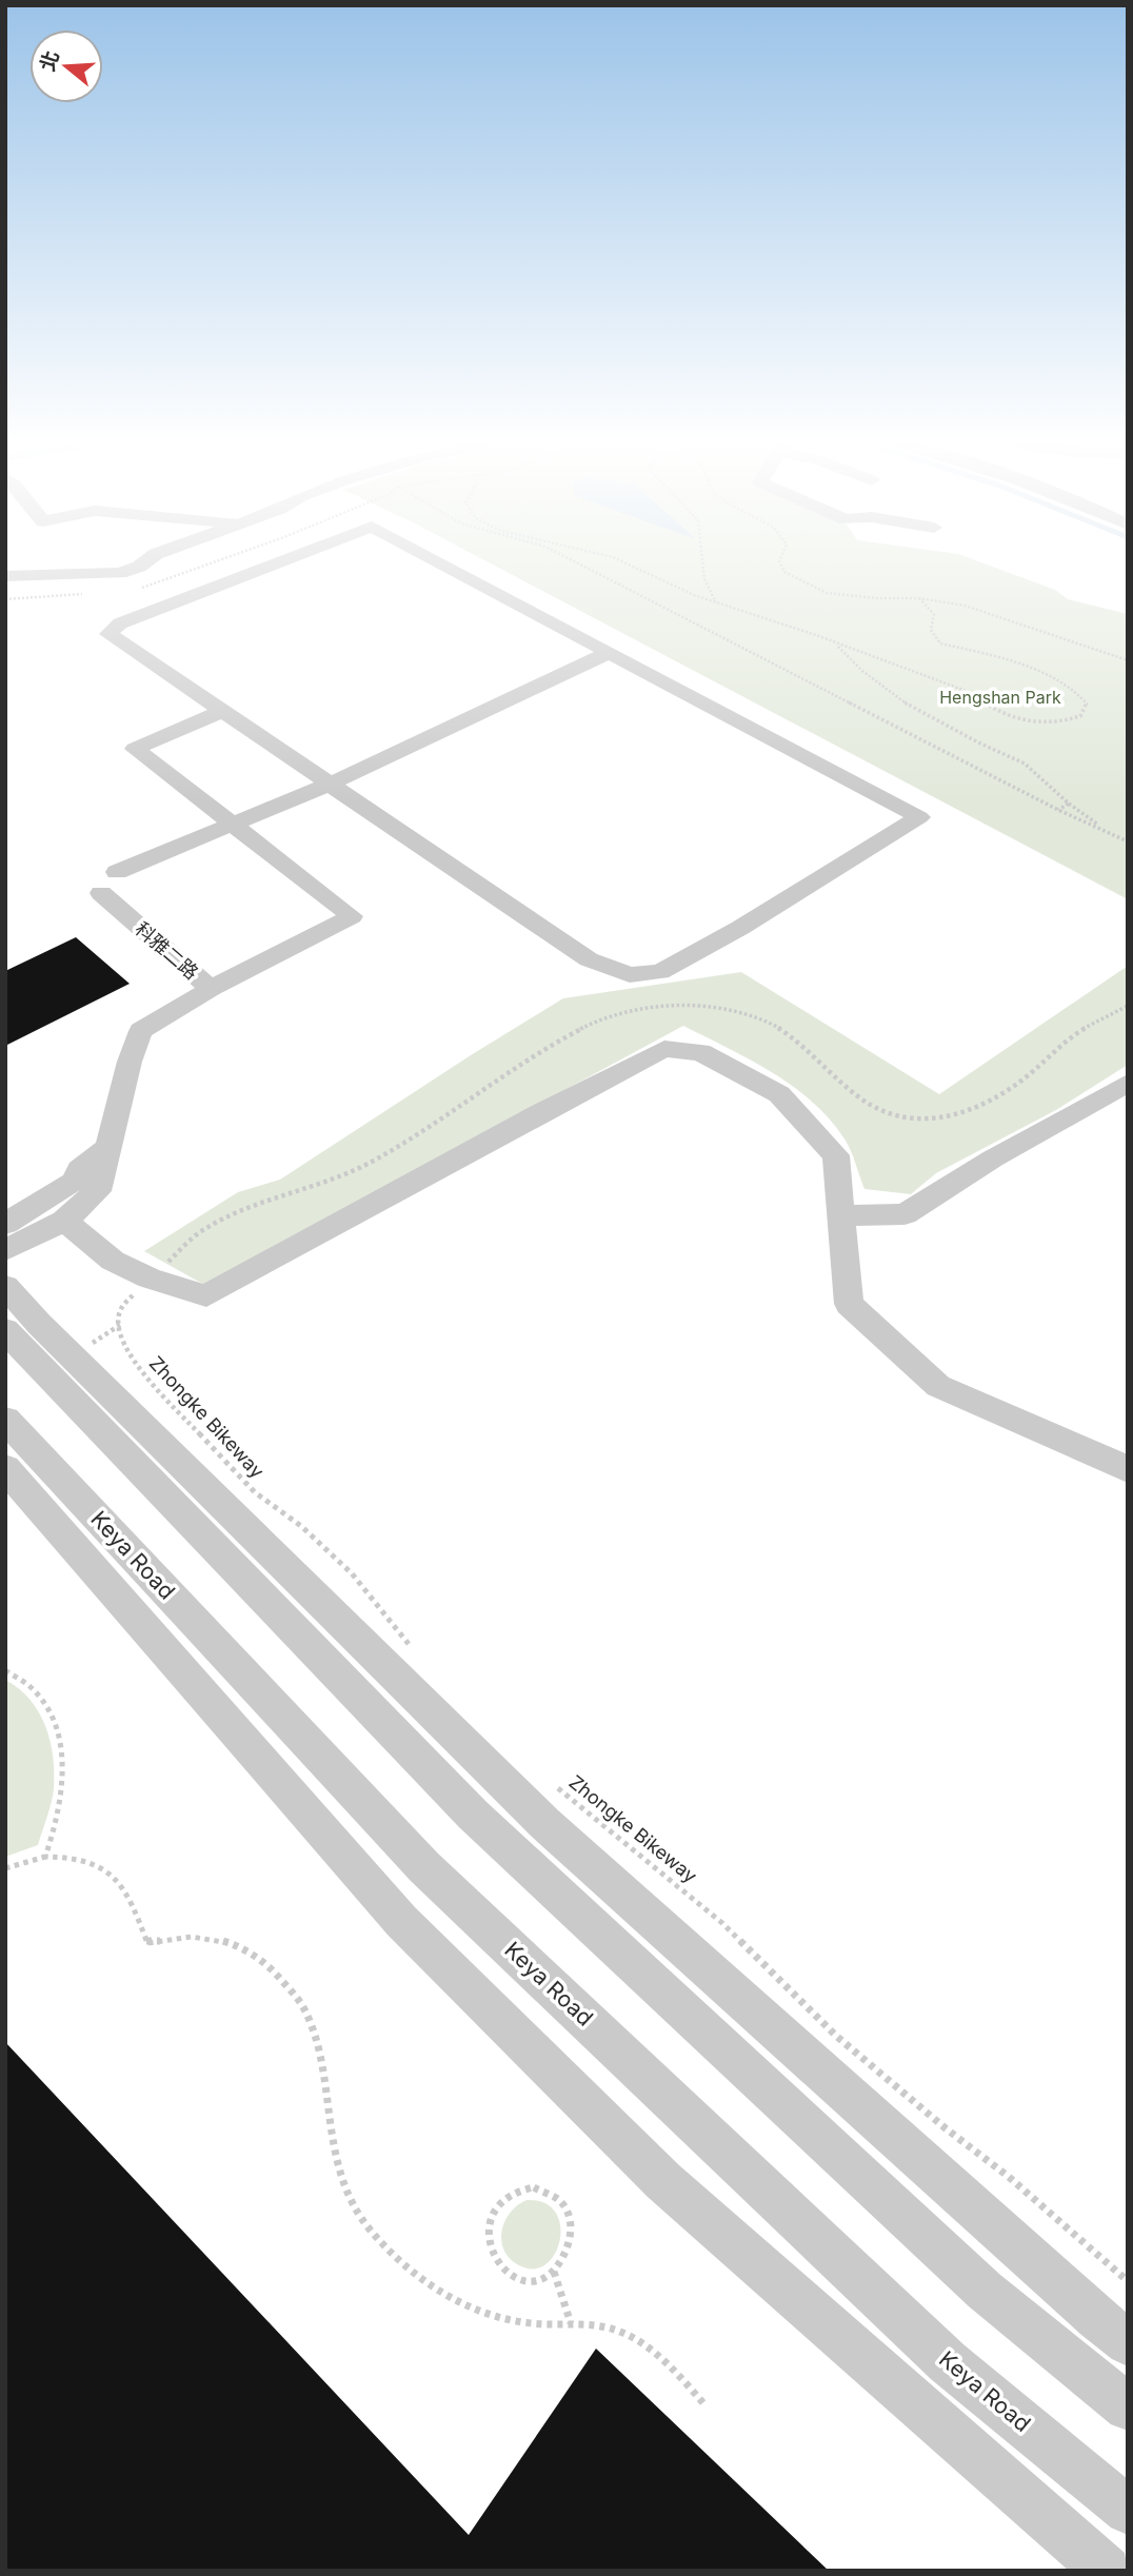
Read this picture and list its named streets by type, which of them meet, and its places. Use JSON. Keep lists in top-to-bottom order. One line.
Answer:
{"streets":{"street":["科雅二路","Keya Road"],"path":["Zhongke Bikeway"]},"parks":["Hengshan Park"],"north":"left"}
